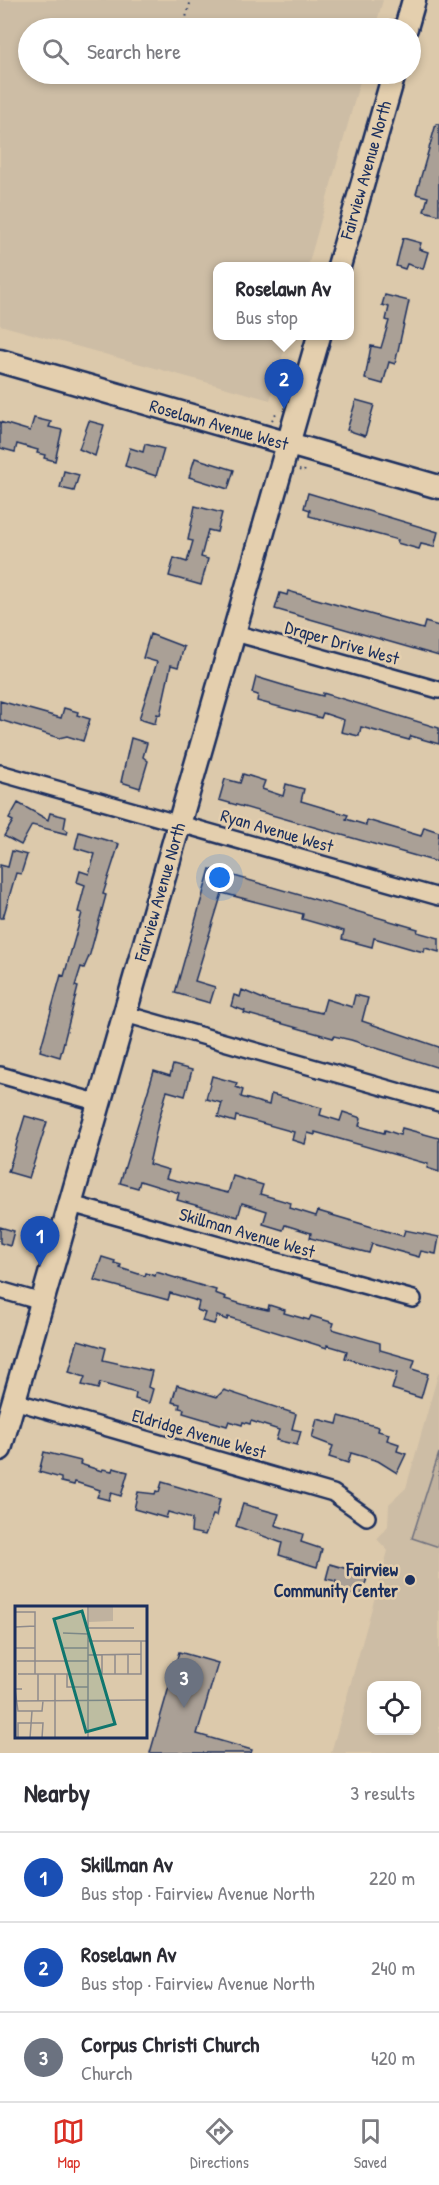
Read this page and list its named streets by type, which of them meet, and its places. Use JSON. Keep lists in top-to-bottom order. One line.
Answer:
{"streets":{"street":["Fairview Avenue North","Roselawn Avenue West","Draper Drive West","Ryan Avenue West","Skillman Avenue West","Eldridge Avenue West"]},"crossings":[["Fairview Avenue North","Roselawn Avenue West"],["Fairview Avenue North","Draper Drive West"],["Fairview Avenue North","Ryan Avenue West"],["Fairview Avenue North","Skillman Avenue West"],["Fairview Avenue North","Eldridge Avenue West"]],"places":["Fairview Community Center"],"page":{"search":"Search here","popup":["Roselawn Av","Bus stop"],"pins":["2","1","3"],"heading":["Nearby","3 results"],"list":[{"mark":"1","name":"Skillman Av","note":"Bus stop · Fairview Avenue North","value":"220 m"},{"mark":"2","name":"Roselawn Av","note":"Bus stop · Fairview Avenue North","value":"240 m"},{"mark":"3","name":"Corpus Christi Church","note":"Church","value":"420 m"}],"nav":["Map","Directions","Saved"]}}
